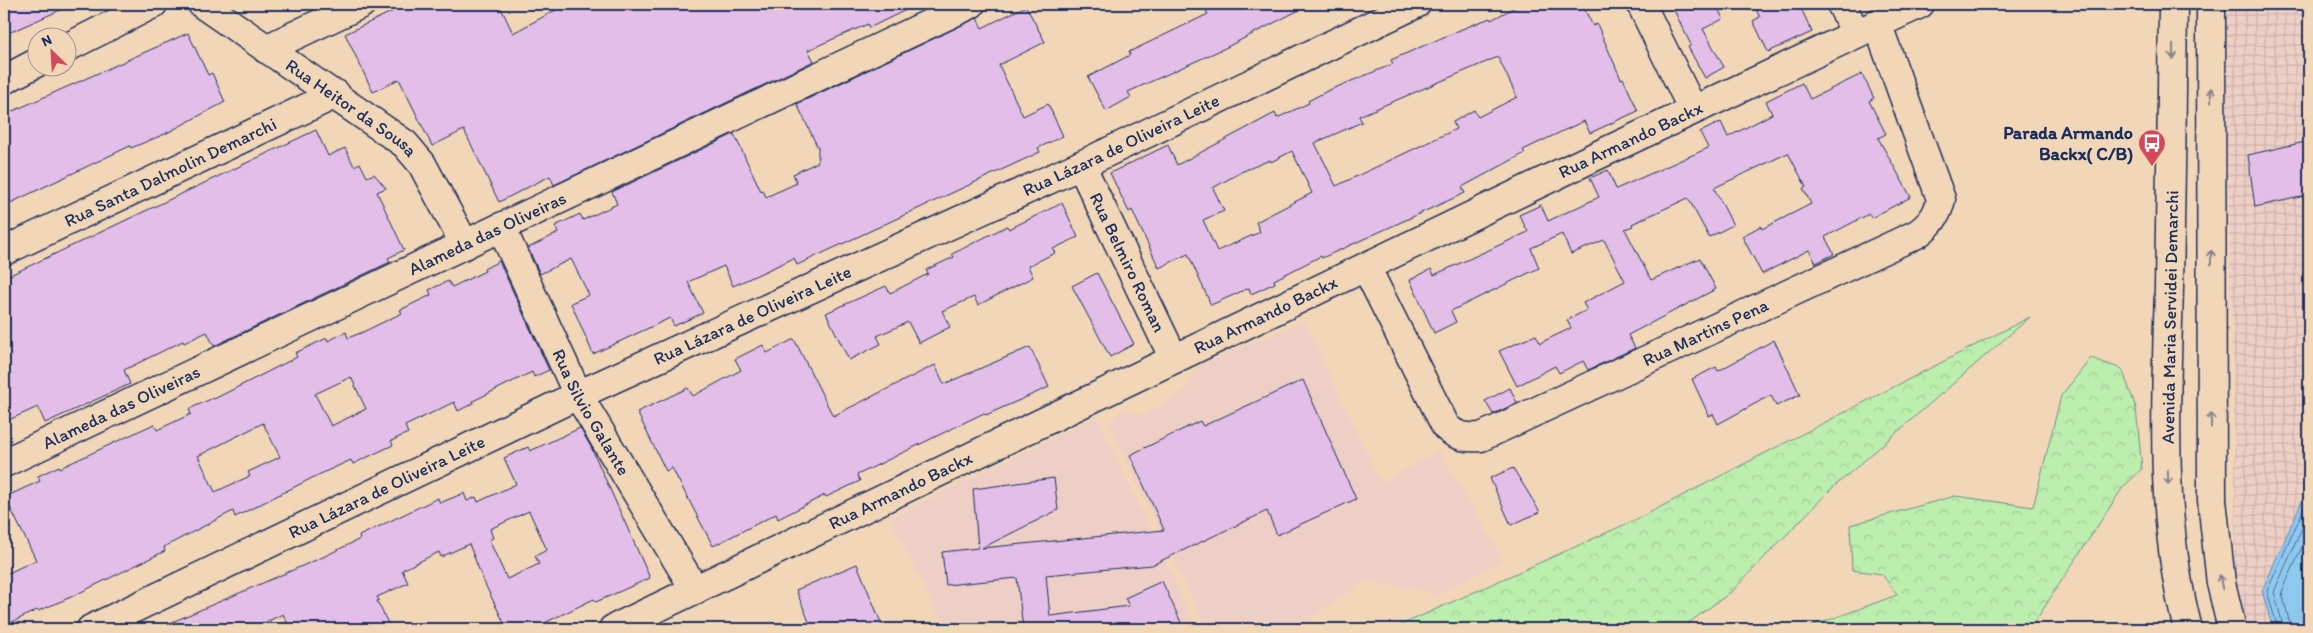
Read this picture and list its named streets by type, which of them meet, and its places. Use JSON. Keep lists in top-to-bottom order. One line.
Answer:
{"streets":{"street":["Rua Heitor da Sousa","Rua Armando Backx","Rua Lázara de Oliveira Leite","Rua Santa Dalmolin Demarchi","Alameda das Oliveiras","Rua Belmiro Roman","Avenida Maria Servidei Demarchi","Rua Martins Pena","Rua Silvio Galante"]},"crossings":[["Rua Heitor da Sousa","Rua Santa Dalmolin Demarchi"],["Rua Heitor da Sousa","Alameda das Oliveiras"],["Rua Armando Backx","Rua Belmiro Roman"],["Rua Armando Backx","Rua Martins Pena"],["Rua Armando Backx","Rua Silvio Galante"],["Rua Lázara de Oliveira Leite","Rua Belmiro Roman"],["Rua Lázara de Oliveira Leite","Rua Silvio Galante"],["Alameda das Oliveiras","Rua Silvio Galante"]],"places":{"bus stop":["Parada Armando Backx( C/B)"]},"north":"top left"}
